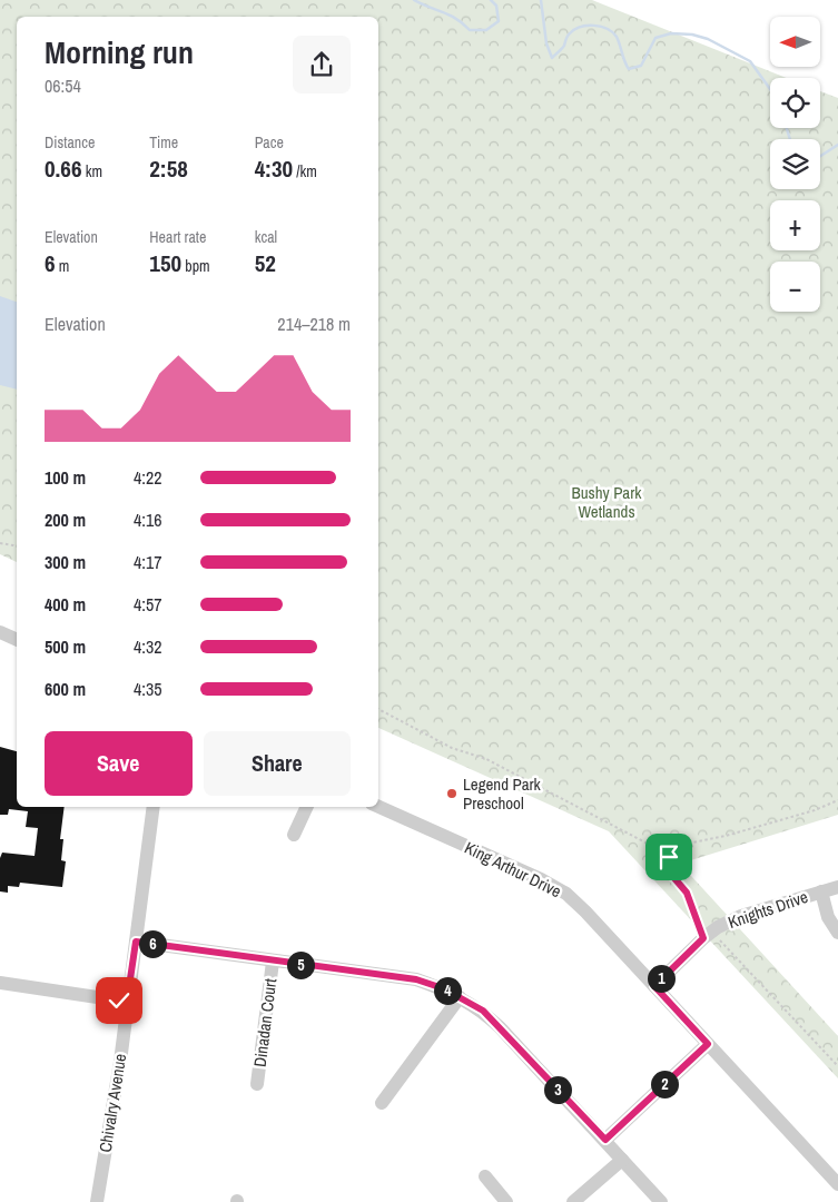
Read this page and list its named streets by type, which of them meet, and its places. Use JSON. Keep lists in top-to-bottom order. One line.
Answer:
{"streets":{"street":["King Arthur Drive","Knights Drive","Dinadan Court","Chivalry Avenue"]},"crossings":[["King Arthur Drive","Knights Drive"]],"parks":["Bushy Park Wetlands"],"places":["Legend Park Preschool"],"north":"left","page":{"map_buttons":["+","−"],"heading":["Morning run","06:54"],"stats":[["Distance","0.66 km"],["Time","2:58"],["Pace","4:30 /km"],["Elevation","6 m"],["Heart rate","150 bpm"],["kcal","52"]],"chart":["Elevation","214–218 m"],"list":[{"name":"100 m","note":"4:22"},{"name":"200 m","note":"4:16"},{"name":"300 m","note":"4:17"},{"name":"400 m","note":"4:57"},{"name":"500 m","note":"4:32"},{"name":"600 m","note":"4:35"}],"buttons":["Save","Share"],"pins":["6","5","1","4","2","3"]}}
